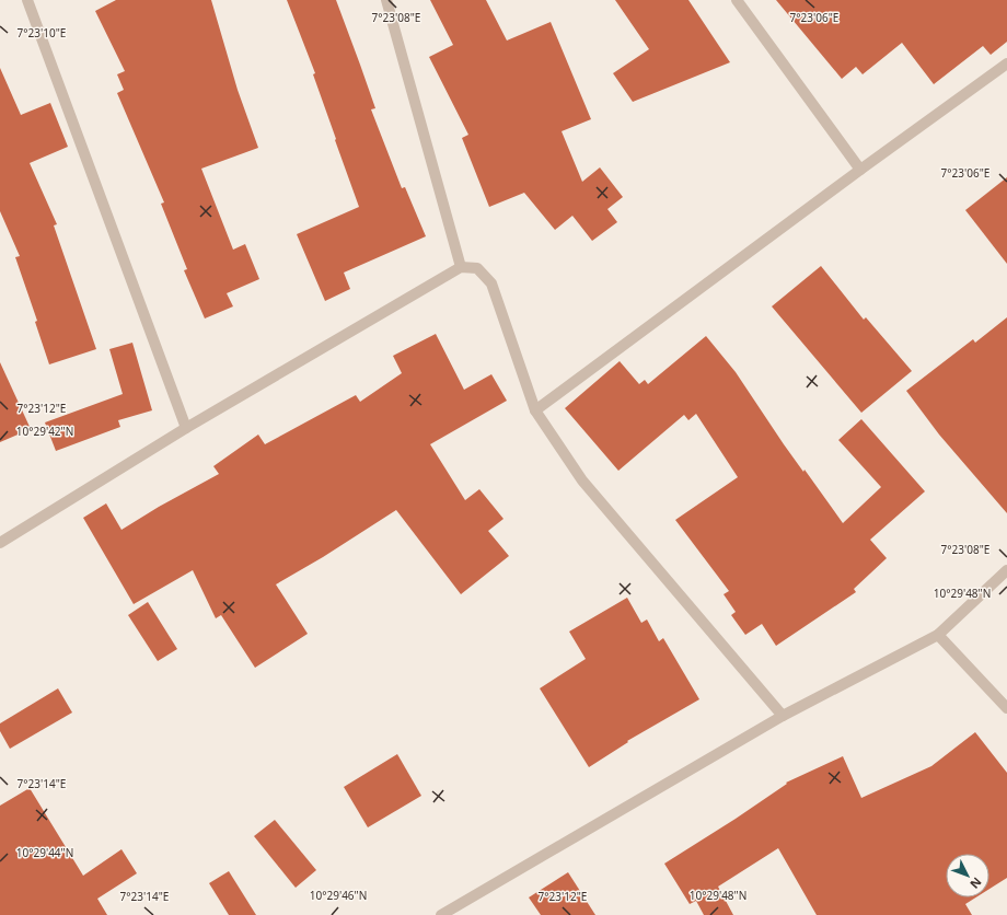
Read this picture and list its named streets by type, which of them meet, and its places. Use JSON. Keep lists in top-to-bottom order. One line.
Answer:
{"north":"bottom right","coordinates":["7°23'08\"E","7°23'06\"E","7°23'10\"E","7°23'12\"E","10°29'42\"N","10°29'48\"N","7°23'14\"E","10°29'44\"N","10°29'46\"N"]}
